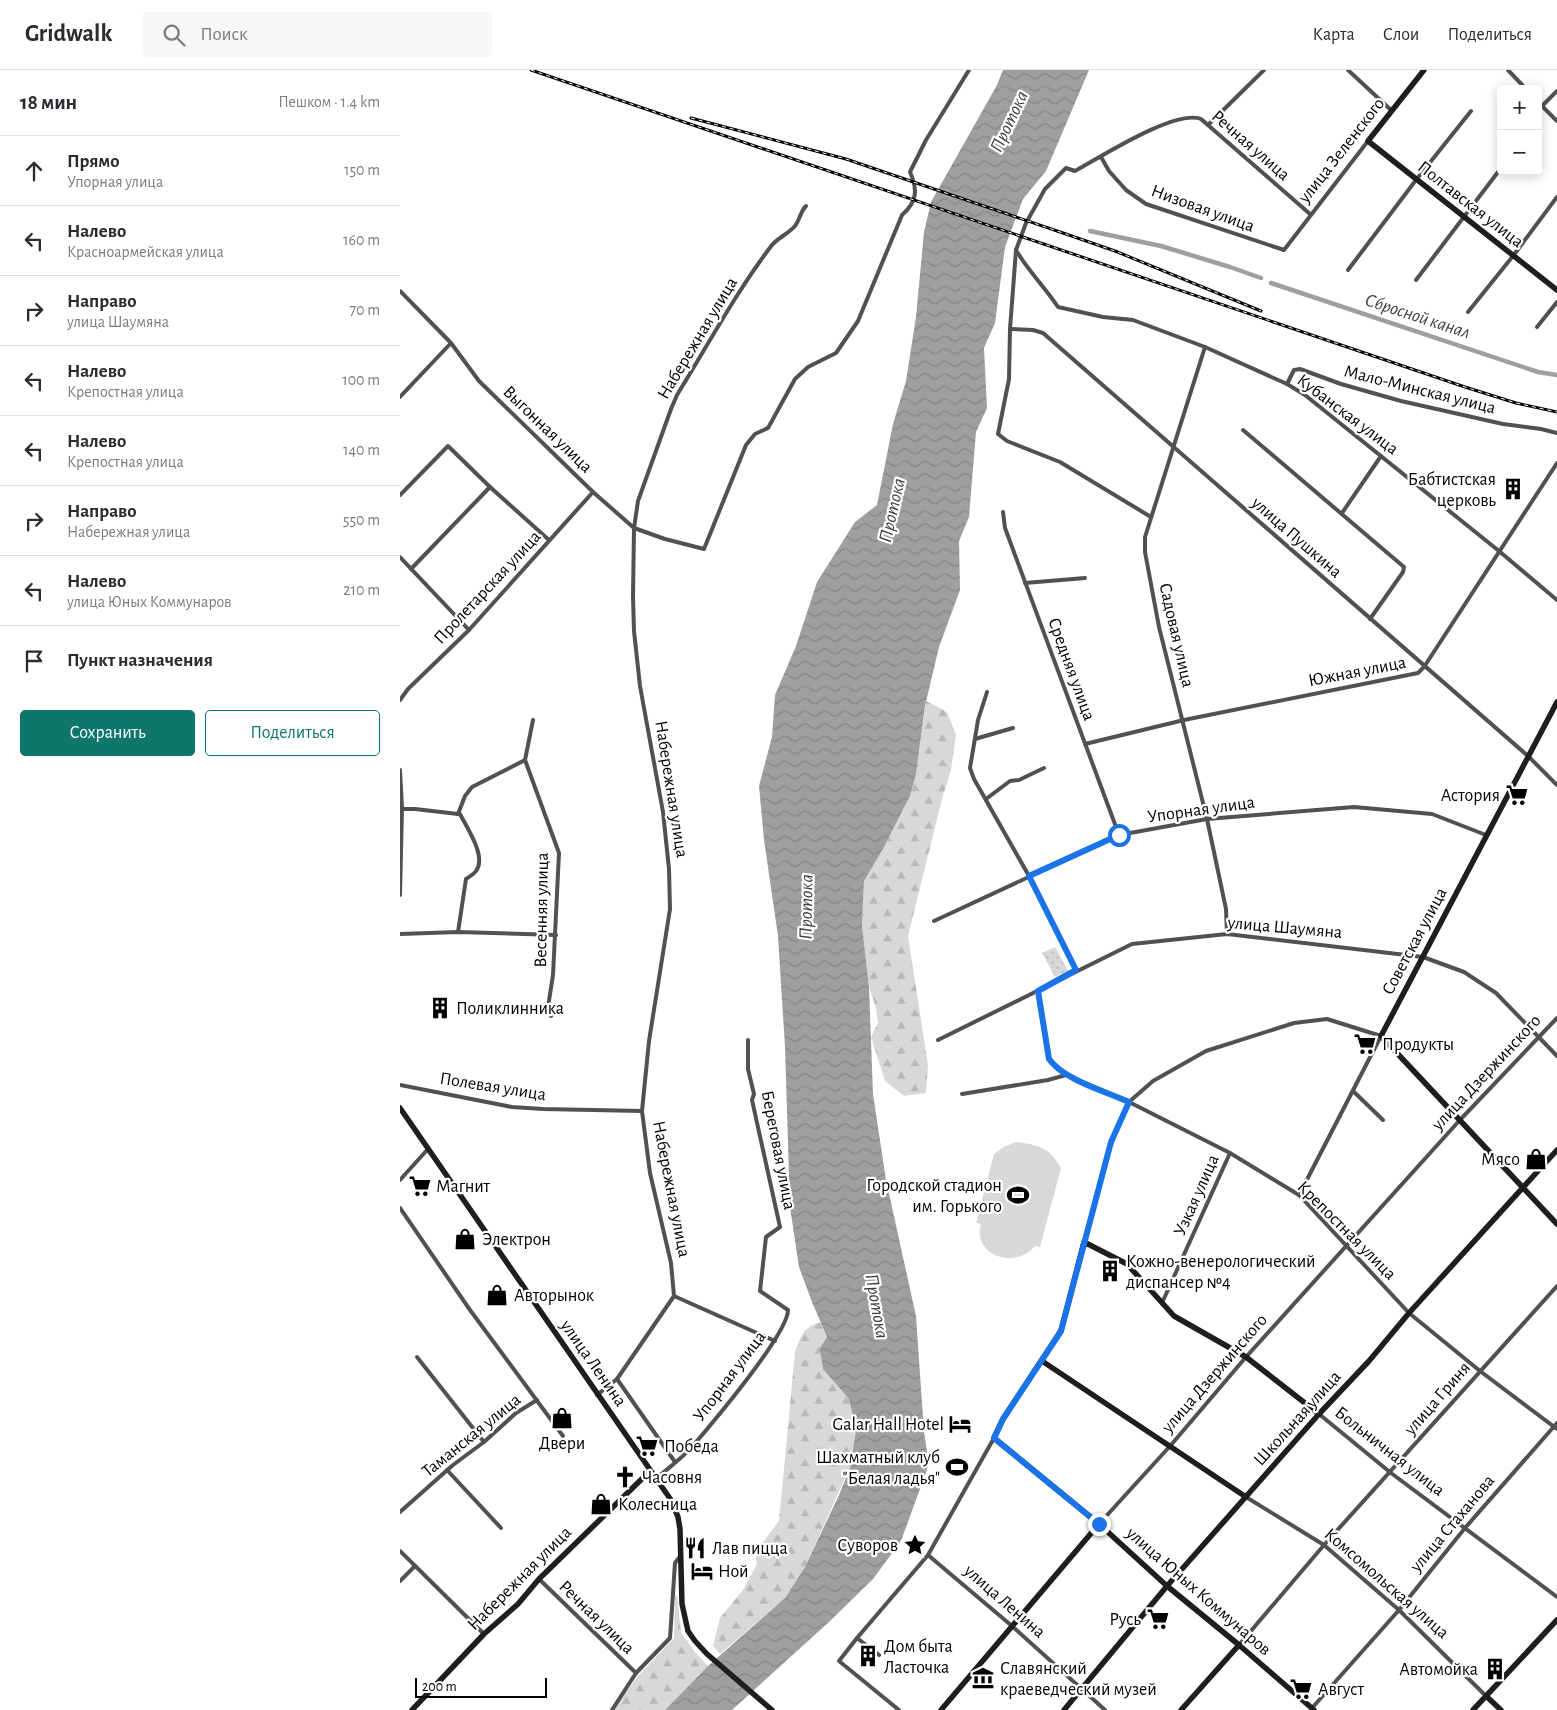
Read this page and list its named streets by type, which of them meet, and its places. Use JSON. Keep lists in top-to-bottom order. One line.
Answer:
{"streets":{"street":["Речная улица","улица Зеленского","Полтавская улица","Низовая улица","Набережная улица","Мало-Минская улица","Кубанская улица","Выгонная улица","улица Пушкина","Пролетарская улица","Садовая улица","Средняя улица","Южная улица","Упорная улица","Весенняя улица","улица Шаумяна","Советская улица","улица Дзержинского","Полевая улица","Береговая улица","Узкая улица","Крепостная улица","улица Ленина","улица Гриня","Школьная улица","Таманская улица","Больничная улица","улица Стаханова","Комсомольская улица","улица Юных Коммунаров"]},"crossings":[["Речная улица","улица Зеленского"],["Речная улица","Низовая улица"],["Речная улица","Набережная улица"],["улица Зеленского","Полтавская улица"],["улица Зеленского","Низовая улица"],["Набережная улица","Выгонная улица"],["Набережная улица","Полевая улица"],["Набережная улица","улица Ленина"],["Мало-Минская улица","Кубанская улица"],["Кубанская улица","Садовая улица"],["Кубанская улица","Южная улица"],["Выгонная улица","Пролетарская улица"],["улица Пушкина","Садовая улица"],["улица Пушкина","Южная улица"],["улица Пушкина","Советская улица"],["Садовая улица","Южная улица"],["Садовая улица","Упорная улица"],["Садовая улица","улица Шаумяна"],["Средняя улица","Южная улица"],["Средняя улица","Упорная улица"],["Упорная улица","Советская улица"],["Упорная улица","Береговая улица"],["Упорная улица","улица Ленина"],["улица Шаумяна","Советская улица"],["улица Шаумяна","улица Дзержинского"],["улица Шаумяна","Крепостная улица"],["Советская улица","Крепостная улица"],["улица Дзержинского","Крепостная улица"],["улица Дзержинского","улица Ленина"],["улица Дзержинского","Больничная улица"],["улица Дзержинского","Комсомольская улица"],["улица Дзержинского","улица Юных Коммунаров"],["Узкая улица","Крепостная улица"],["Узкая улица","Больничная улица"],["Крепостная улица","улица Гриня"],["Крепостная улица","Школьная улица"],["Крепостная улица","улица Стаханова"],["улица Ленина","Школьная улица"],["улица Гриня","Больничная улица"],["улица Гриня","Комсомольская улица"],["улица Гриня","улица Юных Коммунаров"],["Школьная улица","Больничная улица"],["Школьная улица","Комсомольская улица"],["Школьная улица","улица Юных Коммунаров"],["Больничная улица","улица Стаханова"],["улица Стаханова","Комсомольская улица"],["улица Стаханова","улица Юных Коммунаров"]],"water":["Протока","Сбросной канал"],"places":{"building":["Бабтистская церковь","Поликлинника","Кожно-венерологический диспансер №4","Дом быта Ласточка","Автомойка"],"supermarket":["Астория","Продукты","Магнит","Победа","Русь","Август"],"shop":["Мясо","Электрон","Авторынок","Двери","Колесница"],"sports":["Городской cтадион им. Горького","Шахматный клуб \"Белая ладья\""],"hotel":["Galar Hall Hotel","Ной"],"church":["Часовня"],"place":["Суворов"],"restaurant":["Лав пицца"],"museum":["Славянский краеведческий музей"]},"scale_bar":"200 m","page":{"header":"Gridwalk","search":"Поиск","nav":["Карта","Слои","Поделиться"],"heading":["18 мин","Пешком · 1.4 km"],"map_buttons":["+","−"],"list":[["Прямо","Упорная улица","150 m"],["Налево","Красноармейская улица","160 m"],["Направо","улица Шаумяна","70 m"],["Налево","Крепостная улица","100 m"],["Налево","Крепостная улица","140 m"],["Направо","Набережная улица","550 m"],["Налево","улица Юных Коммунаров","210 m"],"Пункт назначения"],"buttons":["Сохранить","Поделиться"],"scale":"200 m"}}
